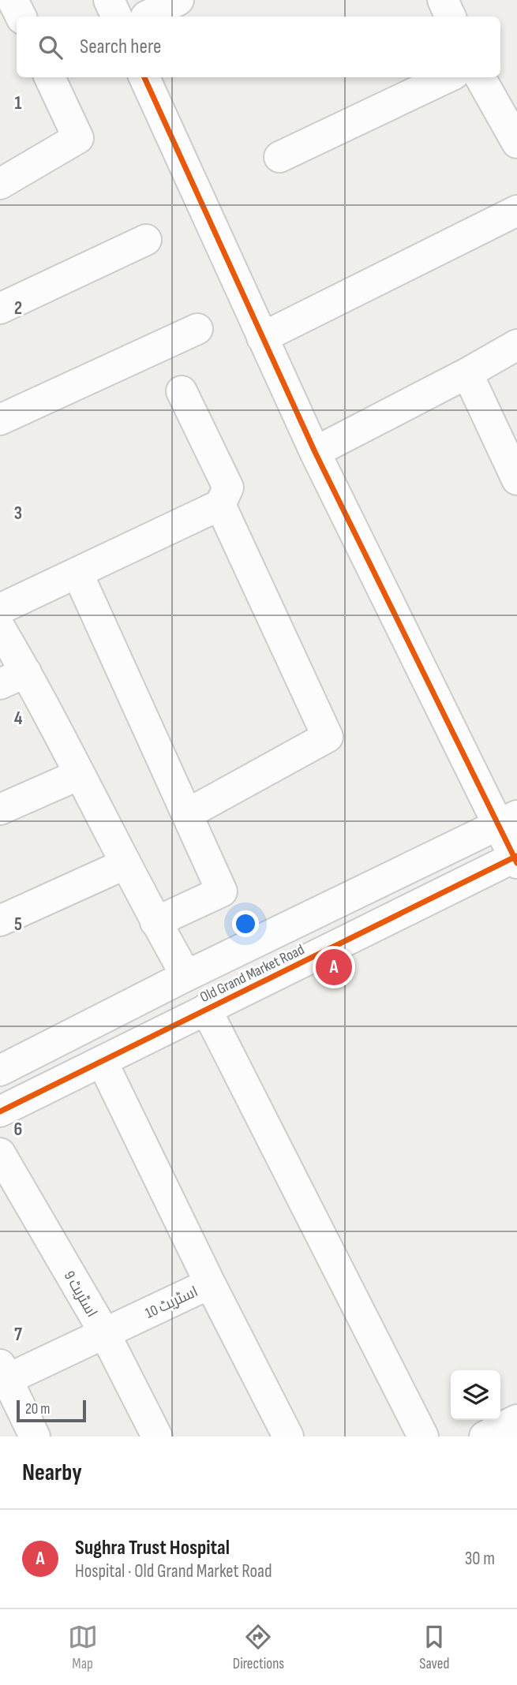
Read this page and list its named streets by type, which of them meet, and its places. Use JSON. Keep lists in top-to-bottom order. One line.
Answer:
{"streets":{"street":["Old Grand Market Road","اسٹریٹ 9","اسٹریٹ 10"]},"crossings":[["اسٹریٹ 9","اسٹریٹ 10"]],"scale_bar":"20 m","page":{"search":"Search here","pins":"A","scale":"20 m","heading":"Nearby","list":[{"mark":"A","name":"Sughra Trust Hospital","note":"Hospital · Old Grand Market Road","value":"30 m"}],"nav":["Map","Directions","Saved"]},"grid":{"rows":["1","2","3","4","5","6","7"]}}
